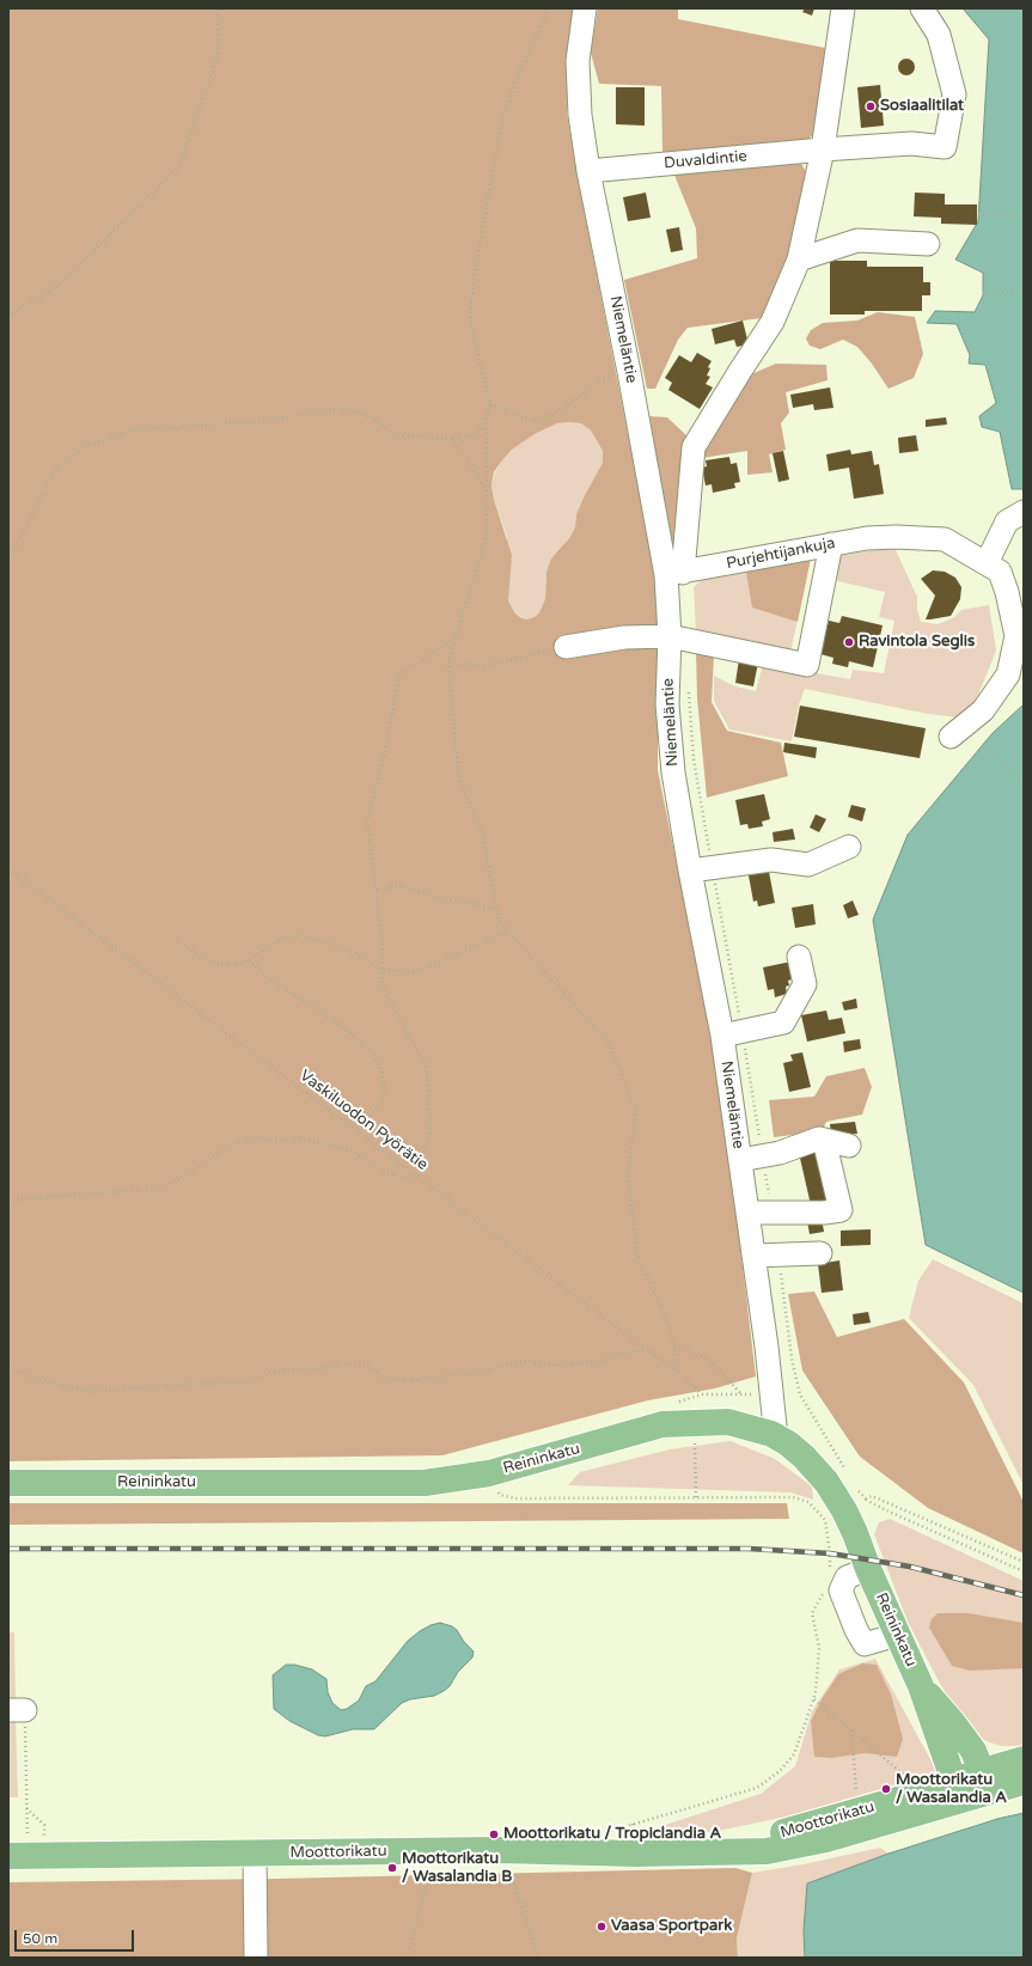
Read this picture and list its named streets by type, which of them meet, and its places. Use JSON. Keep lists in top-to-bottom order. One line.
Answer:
{"streets":{"main road":["Reininkatu","Moottorikatu"],"street":["Duvaldintie","Niemeläntie","Purjehtijankuja"],"path":["Vaskiluodon Pyörätie"]},"crossings":[["Duvaldintie","Niemeläntie"],["Niemeläntie","Purjehtijankuja"],["Niemeläntie","Reininkatu"],["Reininkatu","Moottorikatu"]],"places":["Sosiaalitilat","Ravintola Seglis","Moottorikatu / Wasalandia A","Moottorikatu / Tropiclandia A","Moottorikatu / Wasalandia B","Vaasa Sportpark"],"scale_bar":"50 m"}
